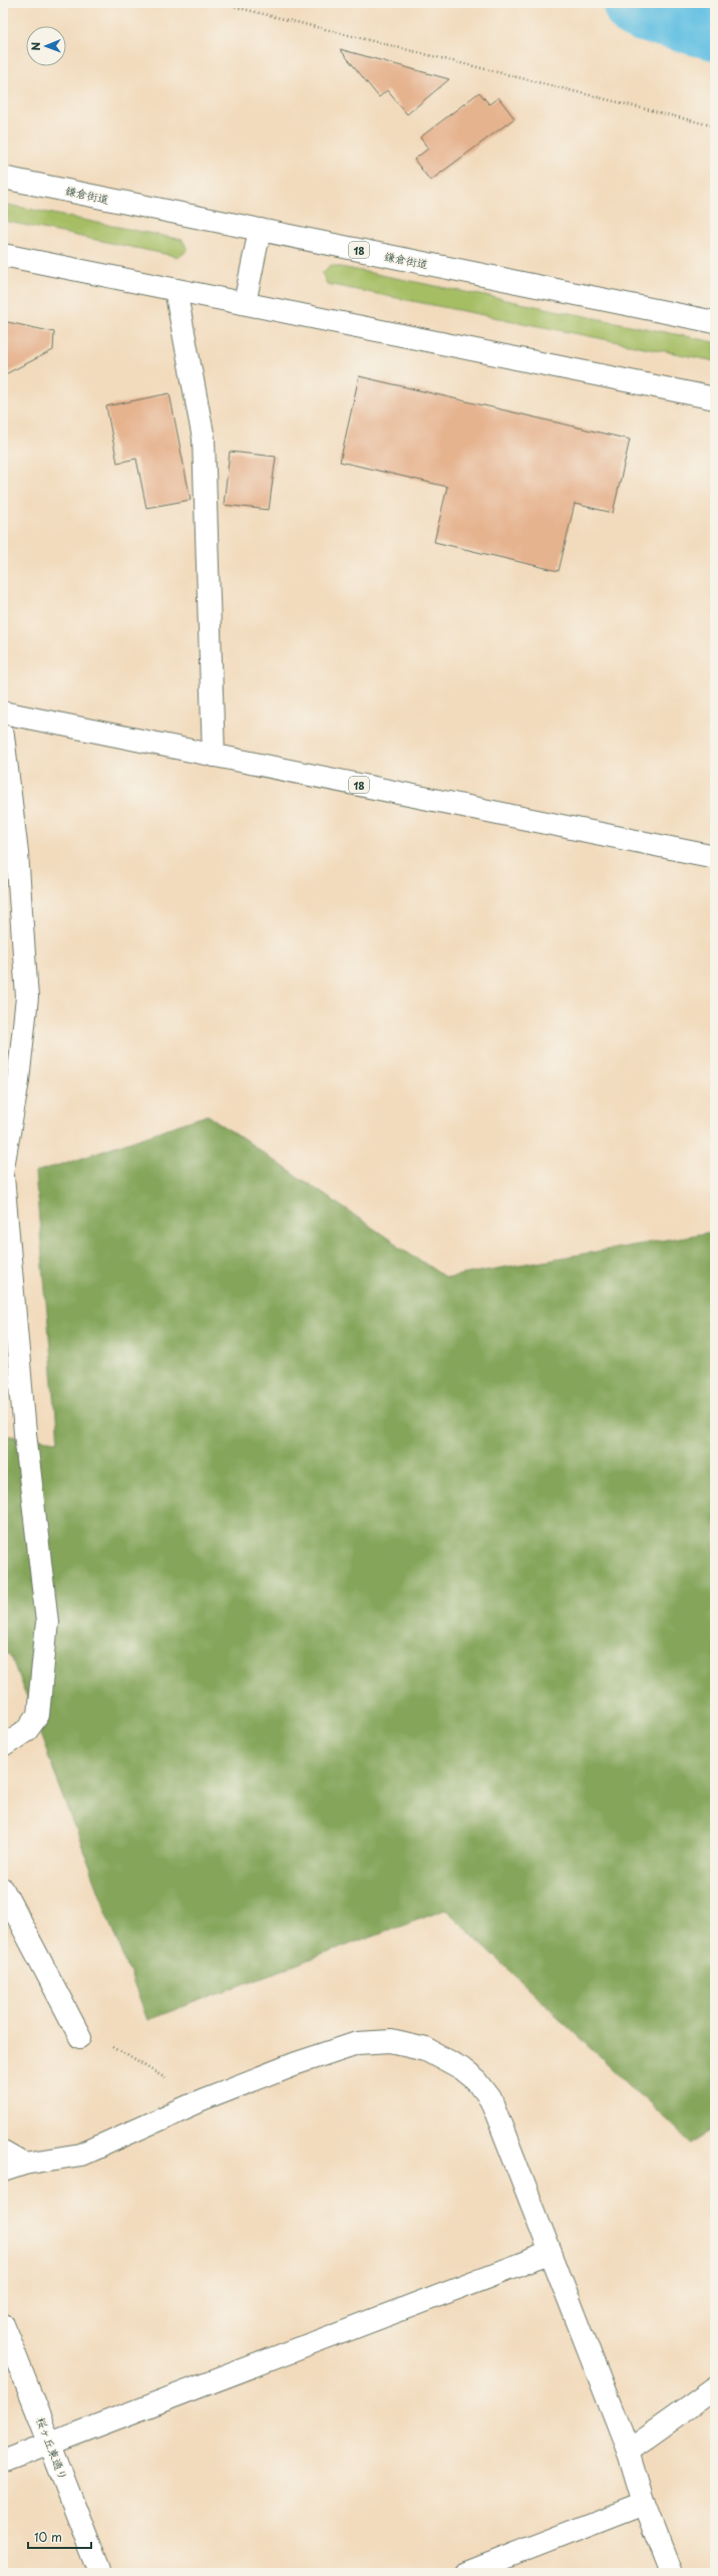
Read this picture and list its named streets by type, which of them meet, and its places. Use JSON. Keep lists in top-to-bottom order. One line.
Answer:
{"streets":{"street":["鎌倉街道","18","桜ヶ丘東通り"]},"scale_bar":"10 m","north":"left"}
